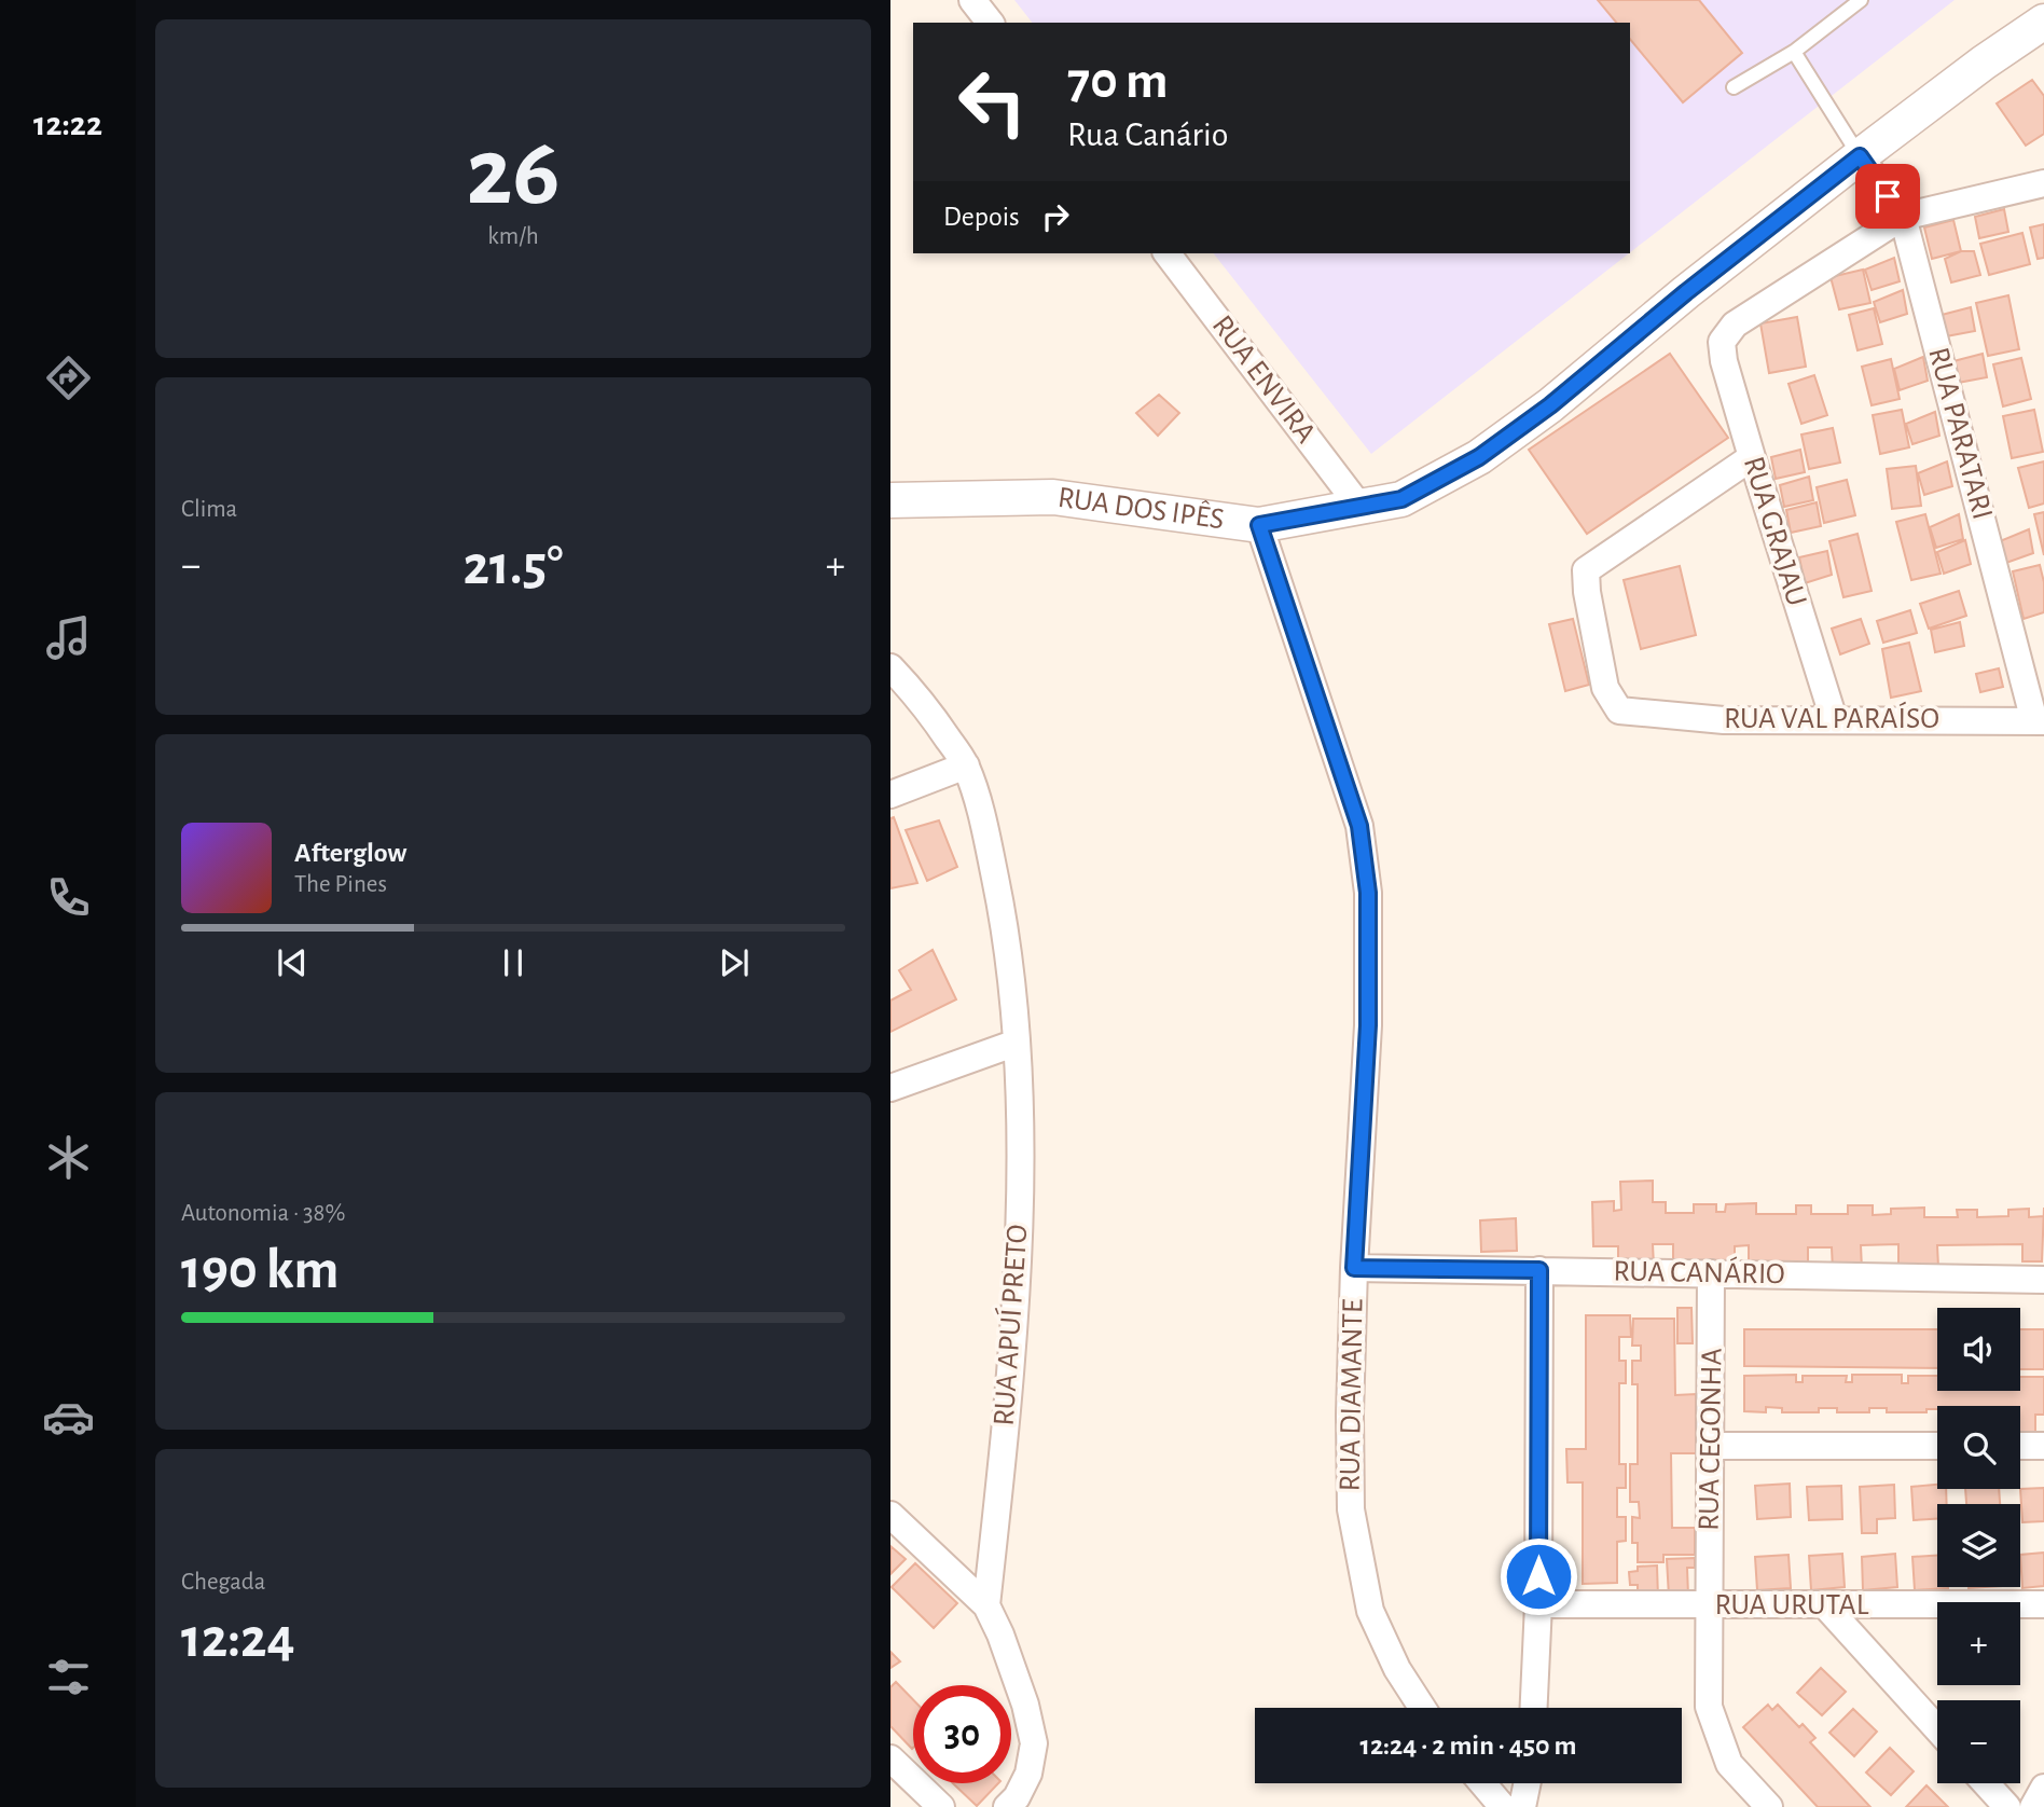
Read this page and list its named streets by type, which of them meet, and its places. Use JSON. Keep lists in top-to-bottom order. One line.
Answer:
{"streets":{"street":["RUA ENVIRA","RUA PARATARI","RUA DOS IPÊS","RUA GRAJAU","RUA VAL PARAÍSO","RUA CANÁRIO","RUA APUÍ PRETO","RUA DIAMANTE","RUA CEGONHA","RUA URUTAL"]},"crossings":[["RUA ENVIRA","RUA DOS IPÊS"],["RUA PARATARI","RUA DOS IPÊS"],["RUA PARATARI","RUA GRAJAU"],["RUA PARATARI","RUA VAL PARAÍSO"],["RUA DOS IPÊS","RUA DIAMANTE"],["RUA GRAJAU","RUA VAL PARAÍSO"],["RUA CANÁRIO","RUA DIAMANTE"],["RUA CANÁRIO","RUA CEGONHA"],["RUA CEGONHA","RUA URUTAL"]],"page":{"tabs":"12:22","tile":[["26","km/h"],"Clima",["Autonomia · 38%","190 km"],["Chegada","12:24"]],"turn":["70 m","Rua Canário"],"then":"Depois","heat":["−","21.5°","+"],"song":["Afterglow","The Pines"],"map_buttons":["+","−"],"limit":"30","trip":"12:24 · 2 min · 450 m"}}
